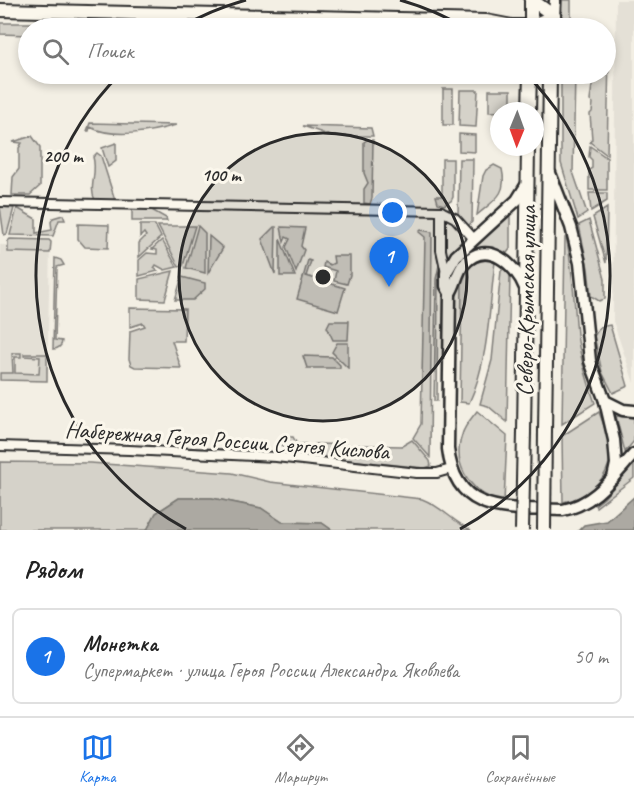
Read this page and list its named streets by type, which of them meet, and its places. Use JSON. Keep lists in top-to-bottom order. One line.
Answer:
{"streets":{"main road":["Северо-Крымская улица"],"street":["Набережная Героя России Сергея Кислова"]},"north":"bottom","page":{"search":"Поиск","pins":"1","heading":"Рядом","list":[{"mark":"1","name":"Монетка","note":"Супермаркет · улица Героя России Александра Яковлева","value":"50 m"}],"nav":["Карта","Маршрут","Сохранённые"]},"rings":["200 m","100 m"]}
